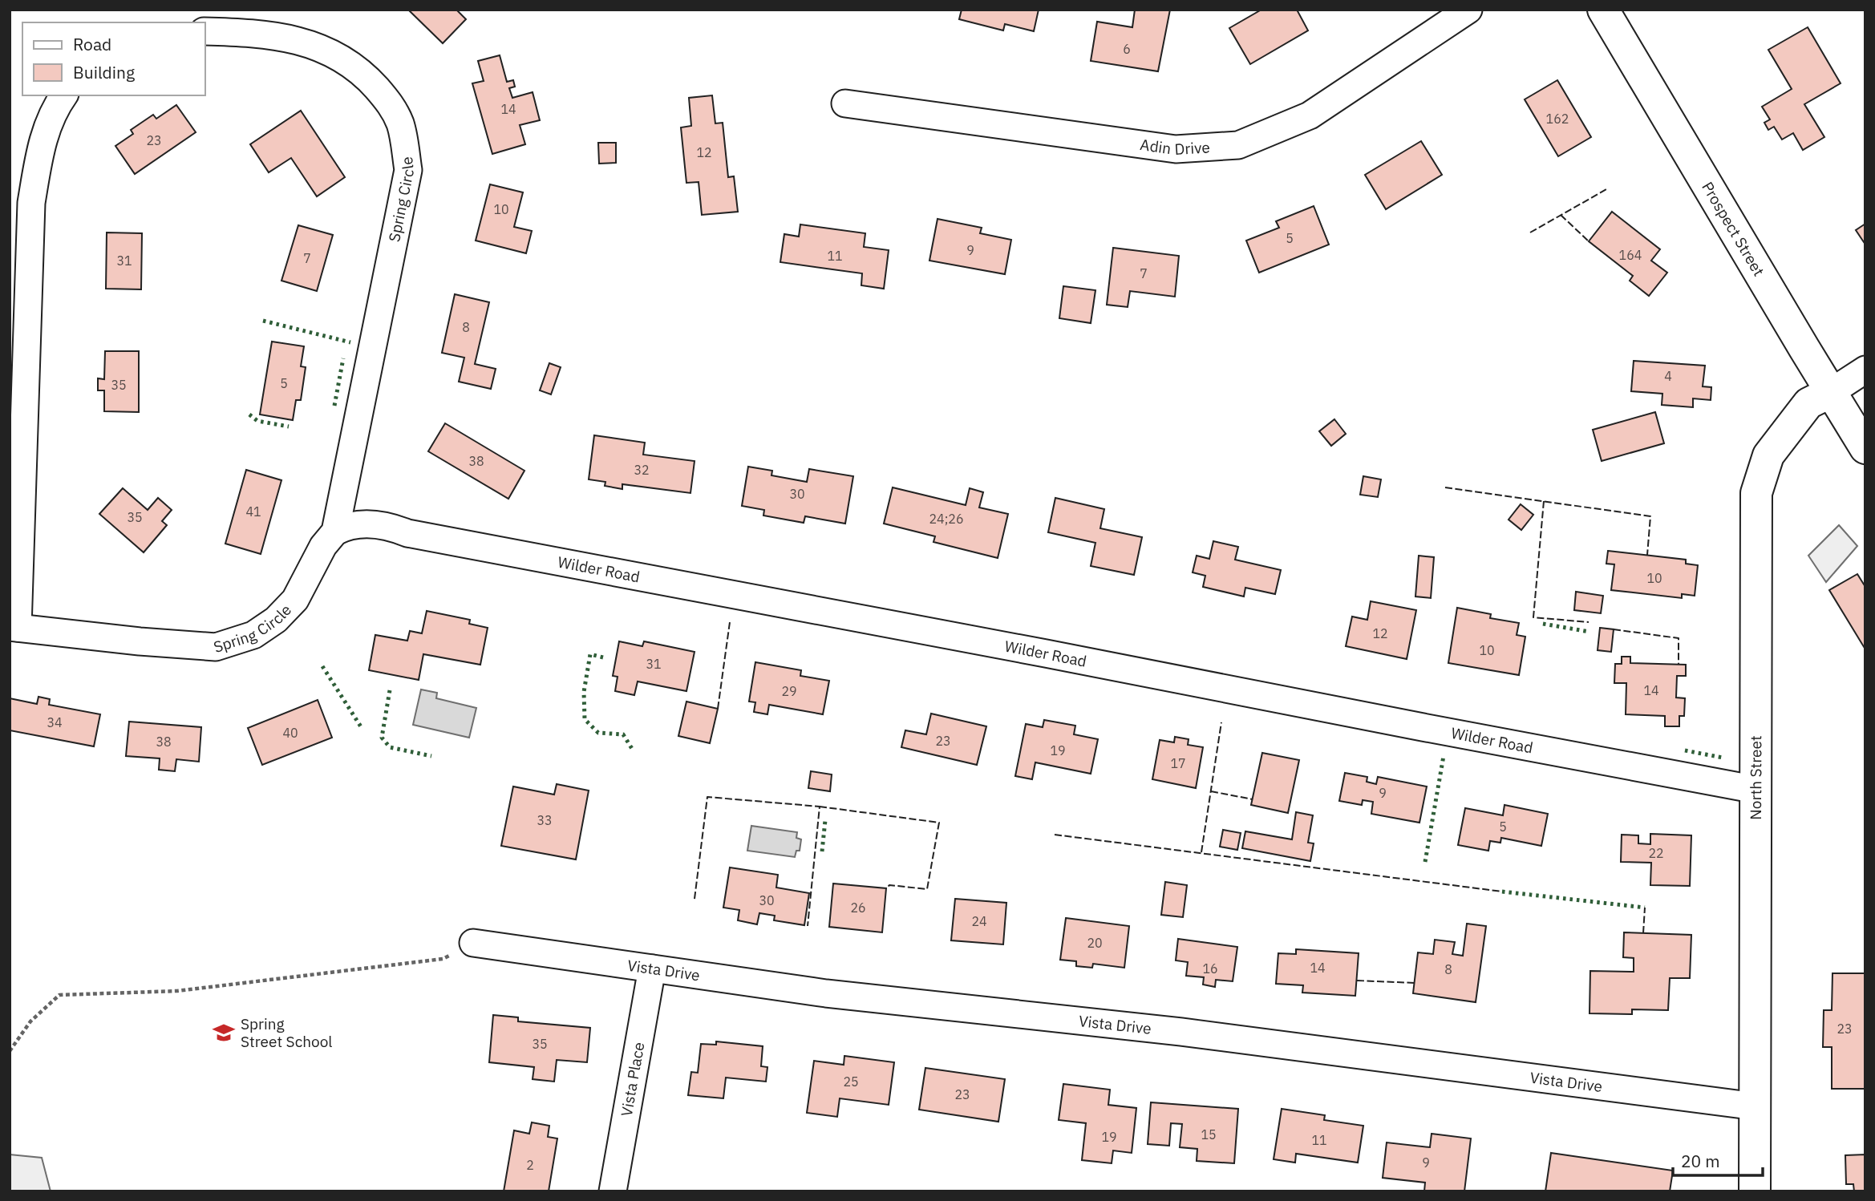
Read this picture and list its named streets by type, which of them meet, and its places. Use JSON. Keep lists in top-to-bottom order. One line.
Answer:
{"streets":{"street":["Adin Drive","Spring Circle","Prospect Street","Wilder Road","North Street","Vista Drive","Vista Place"]},"crossings":[["Spring Circle","Wilder Road"],["Prospect Street","North Street"],["Wilder Road","North Street"],["North Street","Vista Drive"],["Vista Drive","Vista Place"]],"places":{"school or university":["Spring Street School"]},"house_numbers":["6","14","162","23","12","10","5","9","164","11","7","31","7","8","4","5","35","38","32","30","41","35","24;26","10","12","10","31","14","29","34","40","23","38","19","17","9","33","5","22","30","26","24","20","14","16","8","23","35","25","23","15","19","11","9","2"],"legend":["Road","Building"],"scale_bar":"20 m"}
